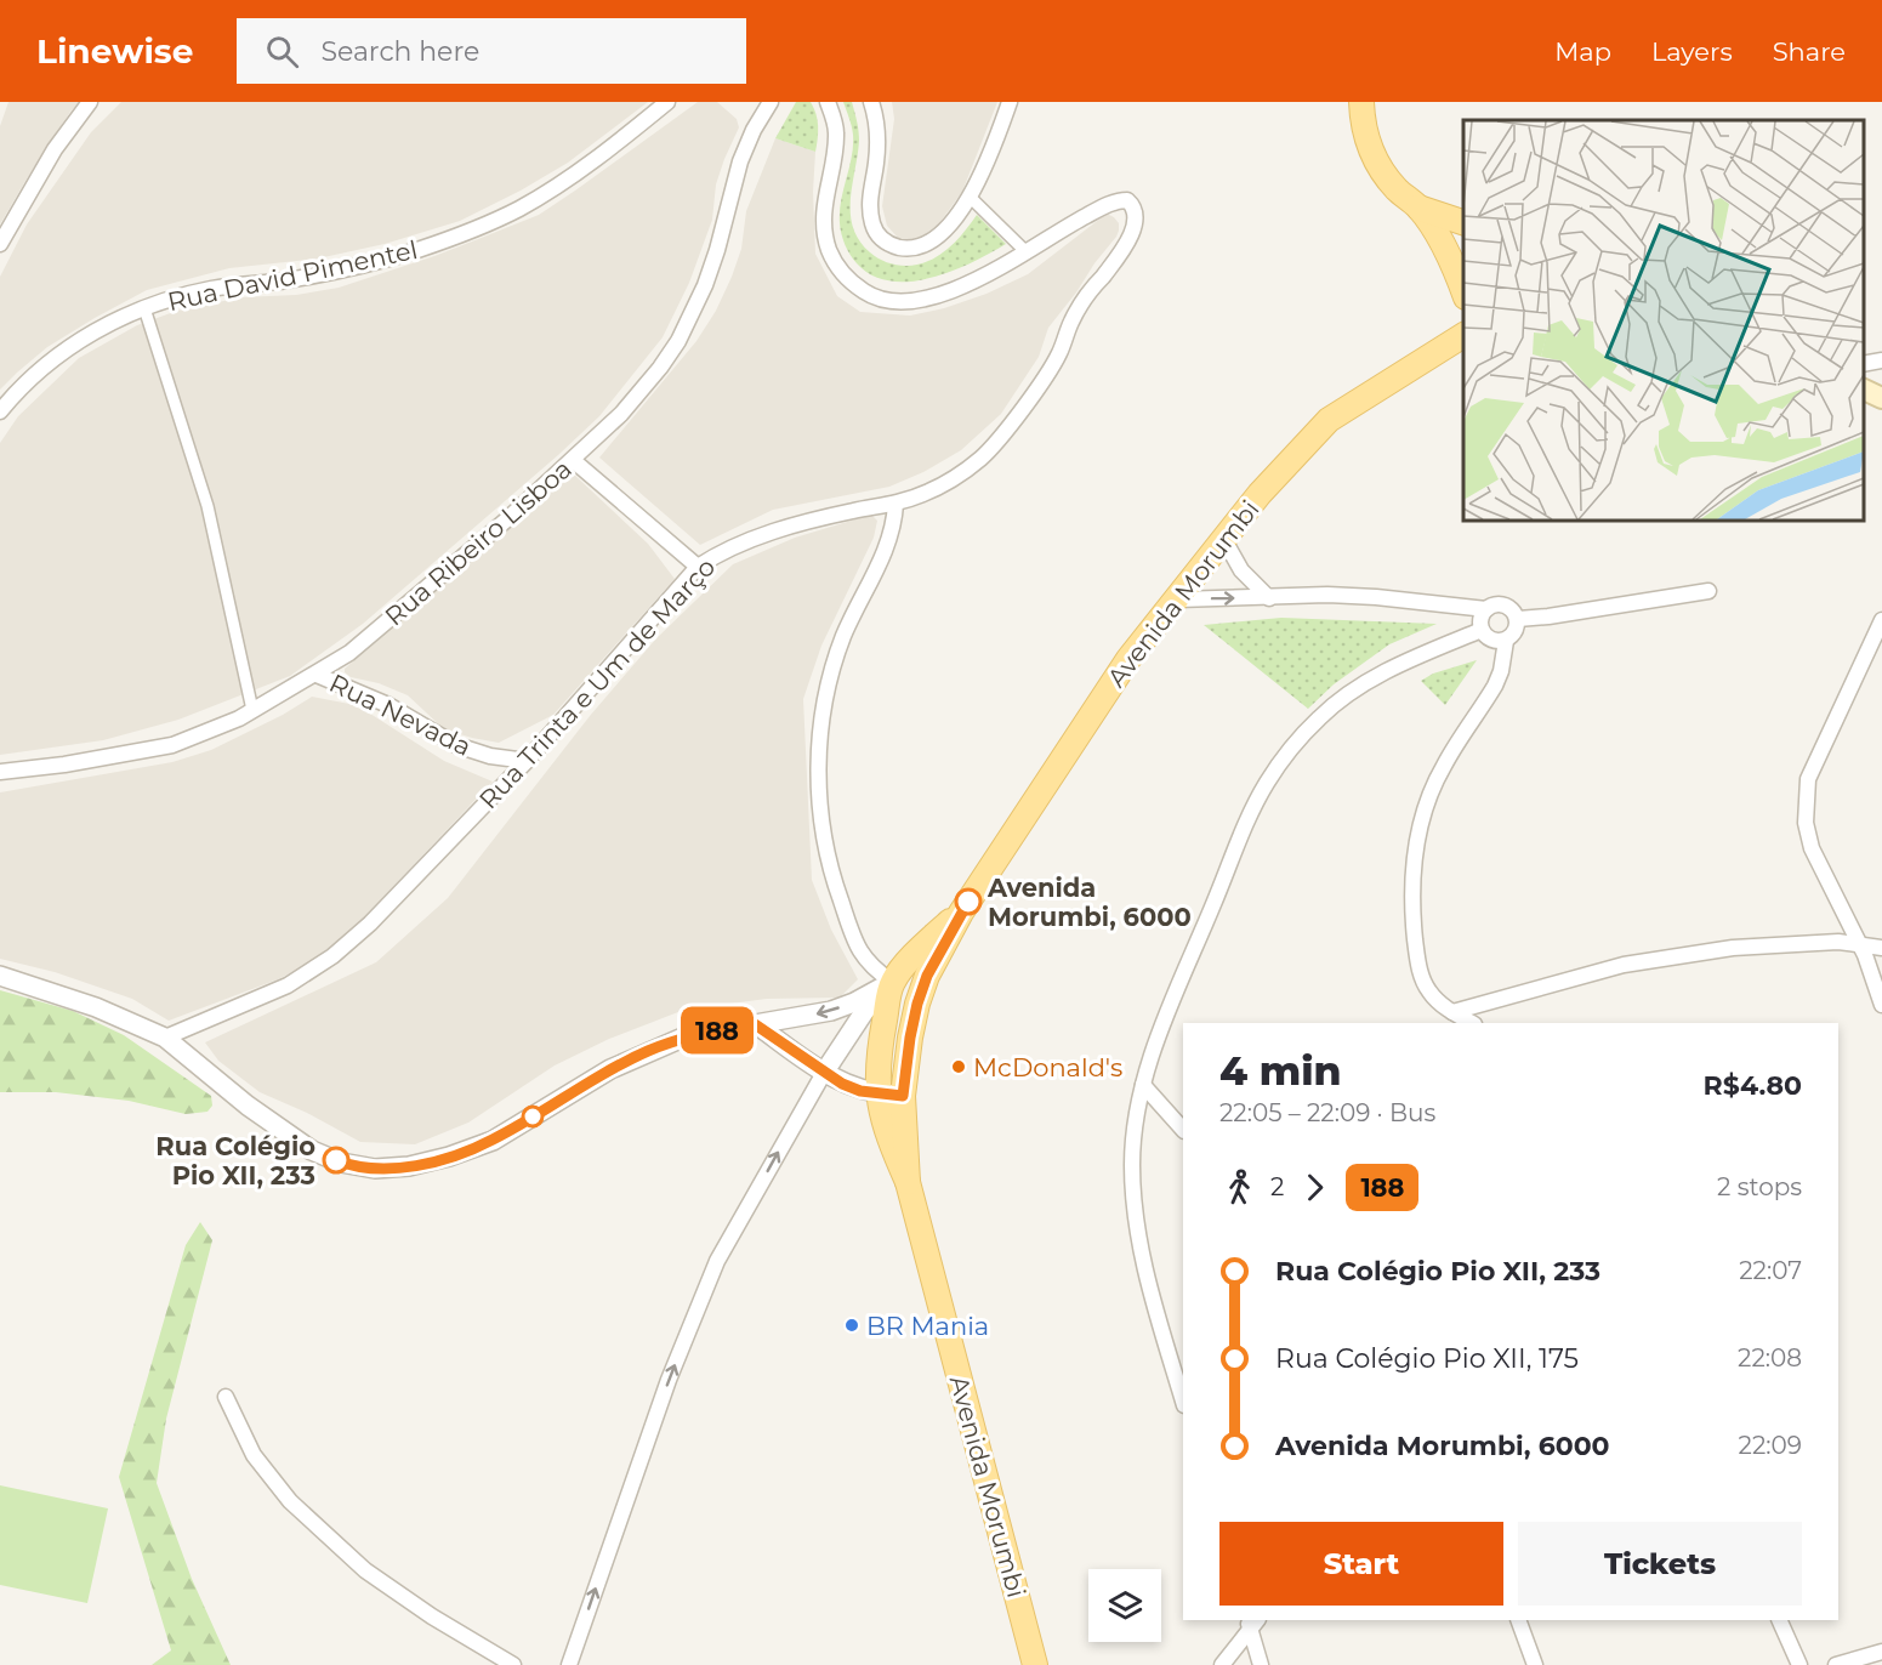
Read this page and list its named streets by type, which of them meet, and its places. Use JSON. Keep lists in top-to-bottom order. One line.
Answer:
{"streets":{"main road":["Avenida Morumbi"],"street":["Rua David Pimentel","Rua Ribeiro Lisboa","Rua Trinta e Um de Março","Rua Nevada"]},"crossings":[["Rua Ribeiro Lisboa","Rua Nevada"],["Rua Trinta e Um de Março","Rua Nevada"]],"places":["Avenida Morumbi, 6000","McDonald's","Rua Colégio Pio XII, 233","BR Mania"],"lines":["bus line 188"],"page":{"header":"Linewise","search":"Search here","nav":["Map","Layers","Share"],"on_map":"188","heading":["4 min","22:05 – 22:09 · Bus","R$4.80"],"legs":["2","188","2 stops"],"list":[{"name":"Rua Colégio Pio XII, 233","value":"22:07"},{"name":"Rua Colégio Pio XII, 175","value":"22:08"},{"name":"Avenida Morumbi, 6000","value":"22:09"}],"buttons":["Start","Tickets"]}}
